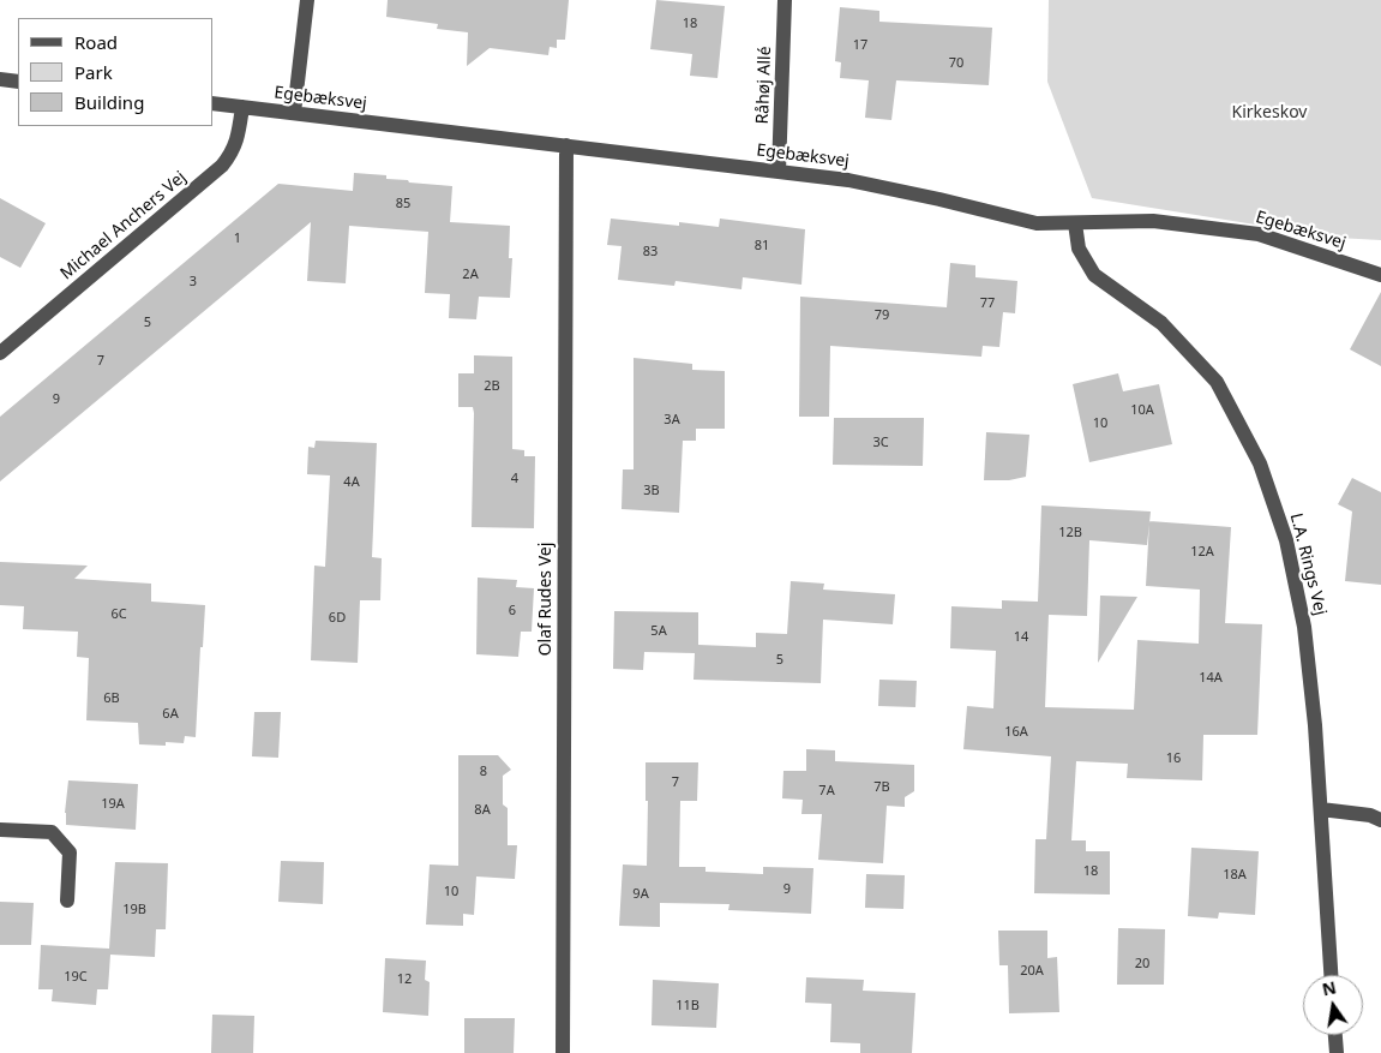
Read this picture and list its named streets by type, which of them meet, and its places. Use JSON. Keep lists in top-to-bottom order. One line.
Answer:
{"streets":{"street":["Råhøj Allé","Egebæksvej","Michael Anchers Vej","L.A. Rings Vej","Olaf Rudes Vej"]},"crossings":[["Råhøj Allé","Egebæksvej"],["Egebæksvej","Michael Anchers Vej"],["Egebæksvej","L.A. Rings Vej"],["Egebæksvej","Olaf Rudes Vej"]],"parks":["Kirkeskov"],"house_numbers":["18","17","70","85","1","81","83","2A","3","77","79","5","7","2B","9","10A","3A","10","3C","4","4A","3B","12B","12A","6","6C","6D","5A","14","5","14A","6B","6A","16A","16","8","7","7B","7A","19A","8A","18","18A","9","10","9A","19B","20","20A","19C","12","11B"],"legend":["Road","Park","Building"],"north":"top"}
